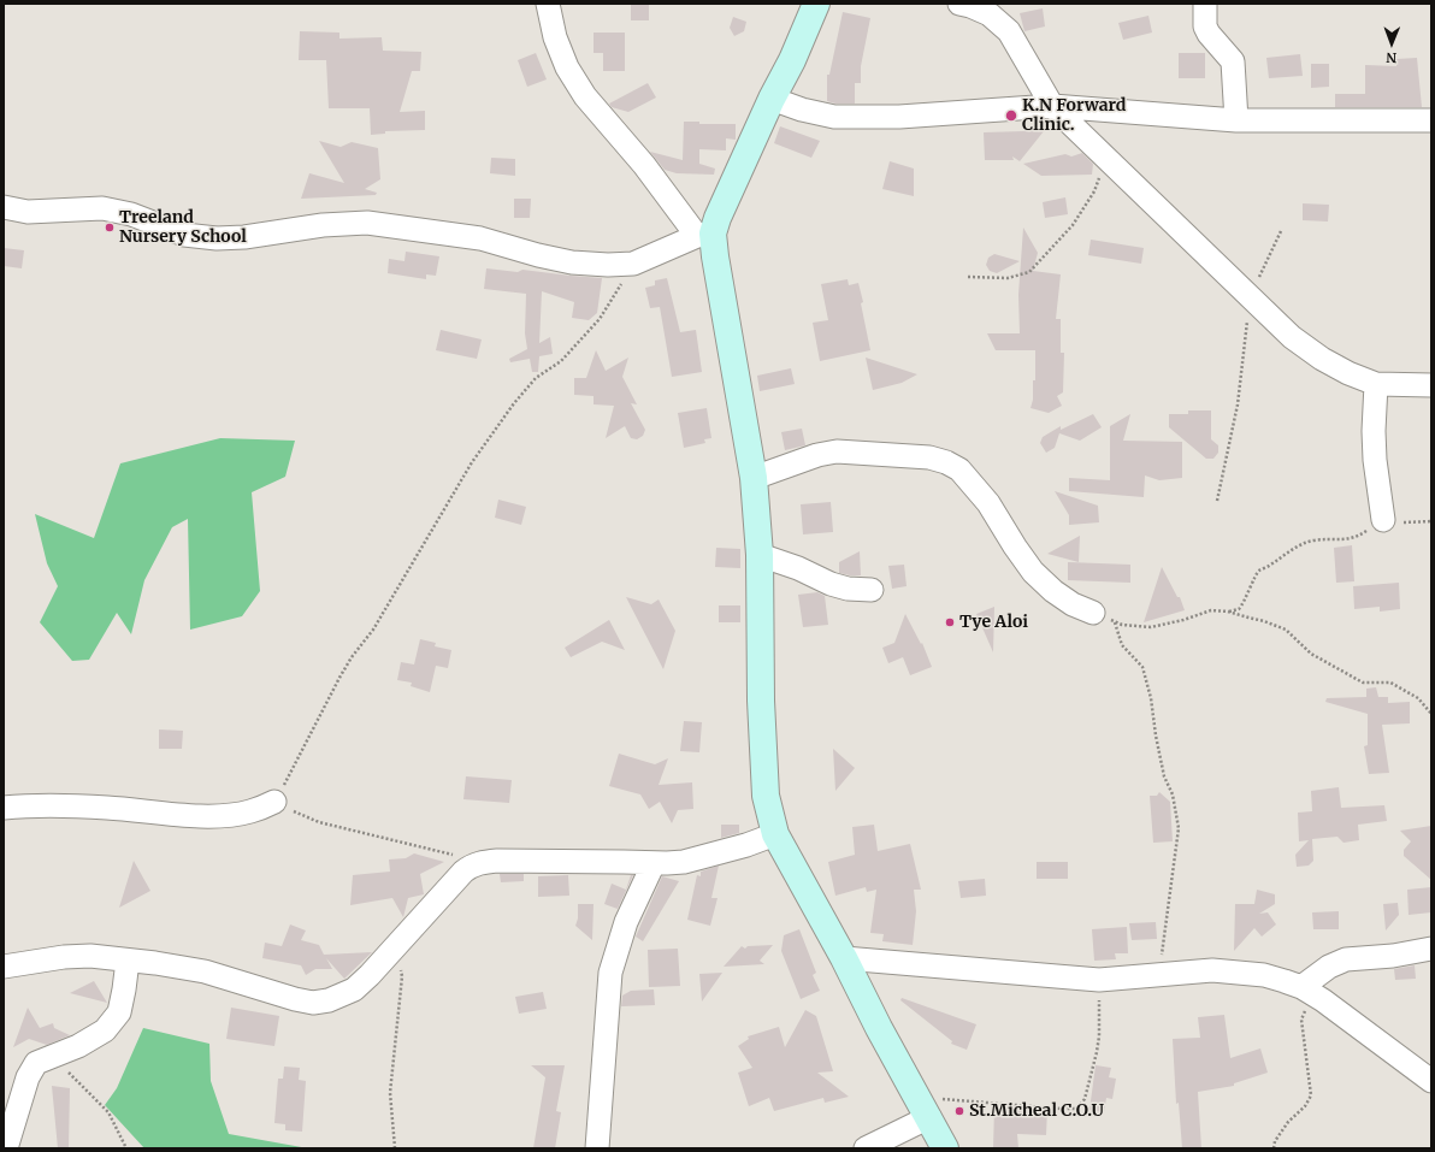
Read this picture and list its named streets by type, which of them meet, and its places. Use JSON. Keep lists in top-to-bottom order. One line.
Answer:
{"places":["K.N Forward Clinic.","Treeland Nursery School","Tye Aloi","St.Micheal C.O.U"],"north":"bottom"}
